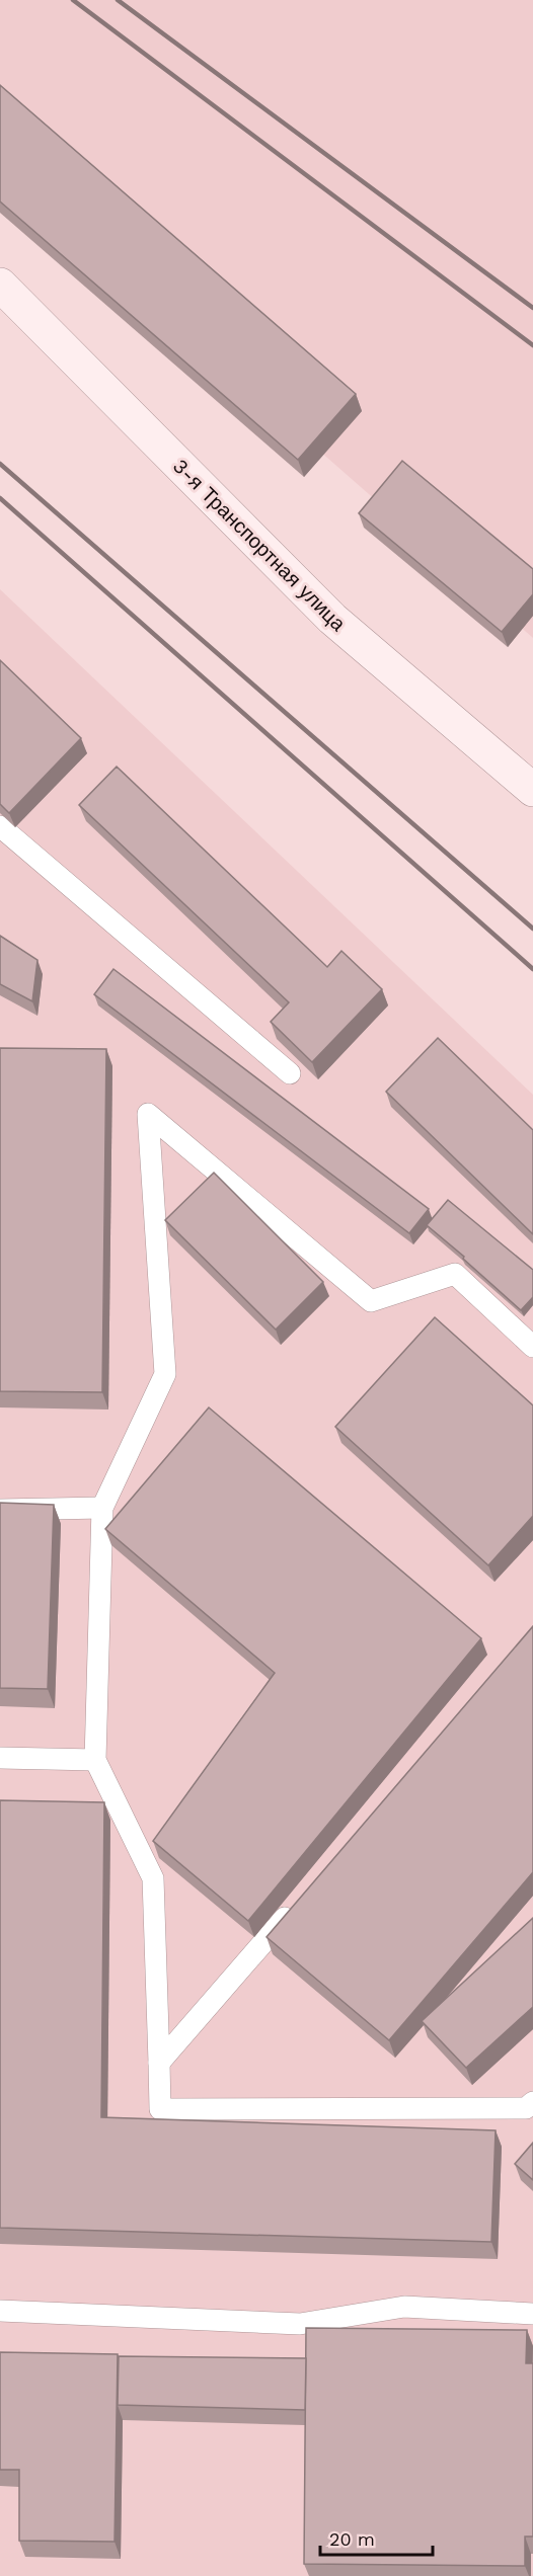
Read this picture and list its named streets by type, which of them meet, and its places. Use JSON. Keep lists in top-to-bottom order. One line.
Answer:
{"streets":{"street":["3-я Транспортная улица"]},"scale_bar":"20 m"}
